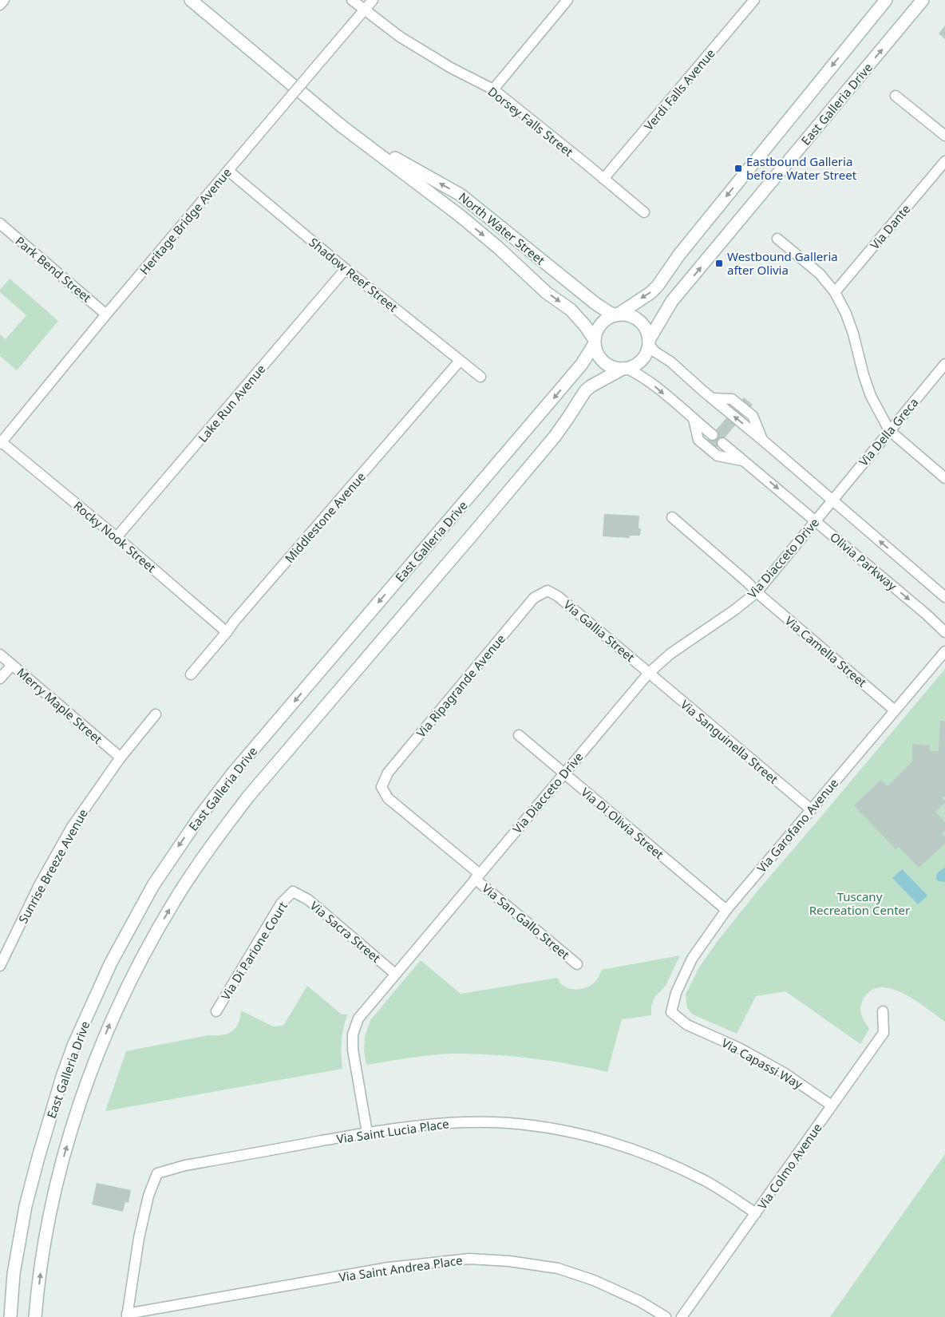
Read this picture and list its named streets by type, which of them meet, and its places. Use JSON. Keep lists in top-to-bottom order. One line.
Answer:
{"streets":{"main road":["East Galleria Drive","North Water Street"],"street":["Verdi Falls Avenue","Dorsey Falls Street","Heritage Bridge Avenue","Via Dante","Park Bend Street","Shadow Reef Street","Lake Run Avenue","Via Della Greca","Middlestone Avenue","Rocky Nook Street","Via Diacceto Drive","Olivia Parkway","Via Gallia Street","Via Camella Street","Via Ripagrande Avenue","Merry Maple Street","Via Sanguinella Street","Via Di Olivia Street","Via Garofano Avenue","Sunrise Breeze Avenue","Via San Gallo Street","Via Sacra Street","Via Di Parione Court","Via Capassi Way","Via Saint Lucia Place","Via Colmo Avenue","Via Saint Andrea Place"]},"crossings":[["Verdi Falls Avenue","Dorsey Falls Street"],["East Galleria Drive","North Water Street"],["Dorsey Falls Street","Heritage Bridge Avenue"],["Heritage Bridge Avenue","Park Bend Street"],["Heritage Bridge Avenue","Shadow Reef Street"],["Heritage Bridge Avenue","Rocky Nook Street"],["Shadow Reef Street","Lake Run Avenue"],["Shadow Reef Street","Middlestone Avenue"],["Lake Run Avenue","Rocky Nook Street"],["Via Della Greca","Via Diacceto Drive"],["Middlestone Avenue","Rocky Nook Street"],["Via Diacceto Drive","Olivia Parkway"],["Via Diacceto Drive","Via Gallia Street"],["Via Diacceto Drive","Via Camella Street"],["Via Diacceto Drive","Via Sanguinella Street"],["Via Diacceto Drive","Via Di Olivia Street"],["Via Diacceto Drive","Via San Gallo Street"],["Via Diacceto Drive","Via Sacra Street"],["Via Diacceto Drive","Via Saint Lucia Place"],["Via Gallia Street","Via Ripagrande Avenue"],["Via Gallia Street","Via Sanguinella Street"],["Via Camella Street","Via Garofano Avenue"],["Via Ripagrande Avenue","Via San Gallo Street"],["Merry Maple Street","Sunrise Breeze Avenue"],["Via Sanguinella Street","Via Garofano Avenue"],["Via Di Olivia Street","Via Garofano Avenue"],["Via Garofano Avenue","Via Capassi Way"],["Via Sacra Street","Via Di Parione Court"],["Via Capassi Way","Via Colmo Avenue"],["Via Saint Lucia Place","Via Colmo Avenue"],["Via Saint Lucia Place","Via Saint Andrea Place"]],"parks":["Tuscany Recreation Center"],"places":{"transit":["Eastbound Galleria before Water Street","Westbound Galleria after Olivia"]}}
